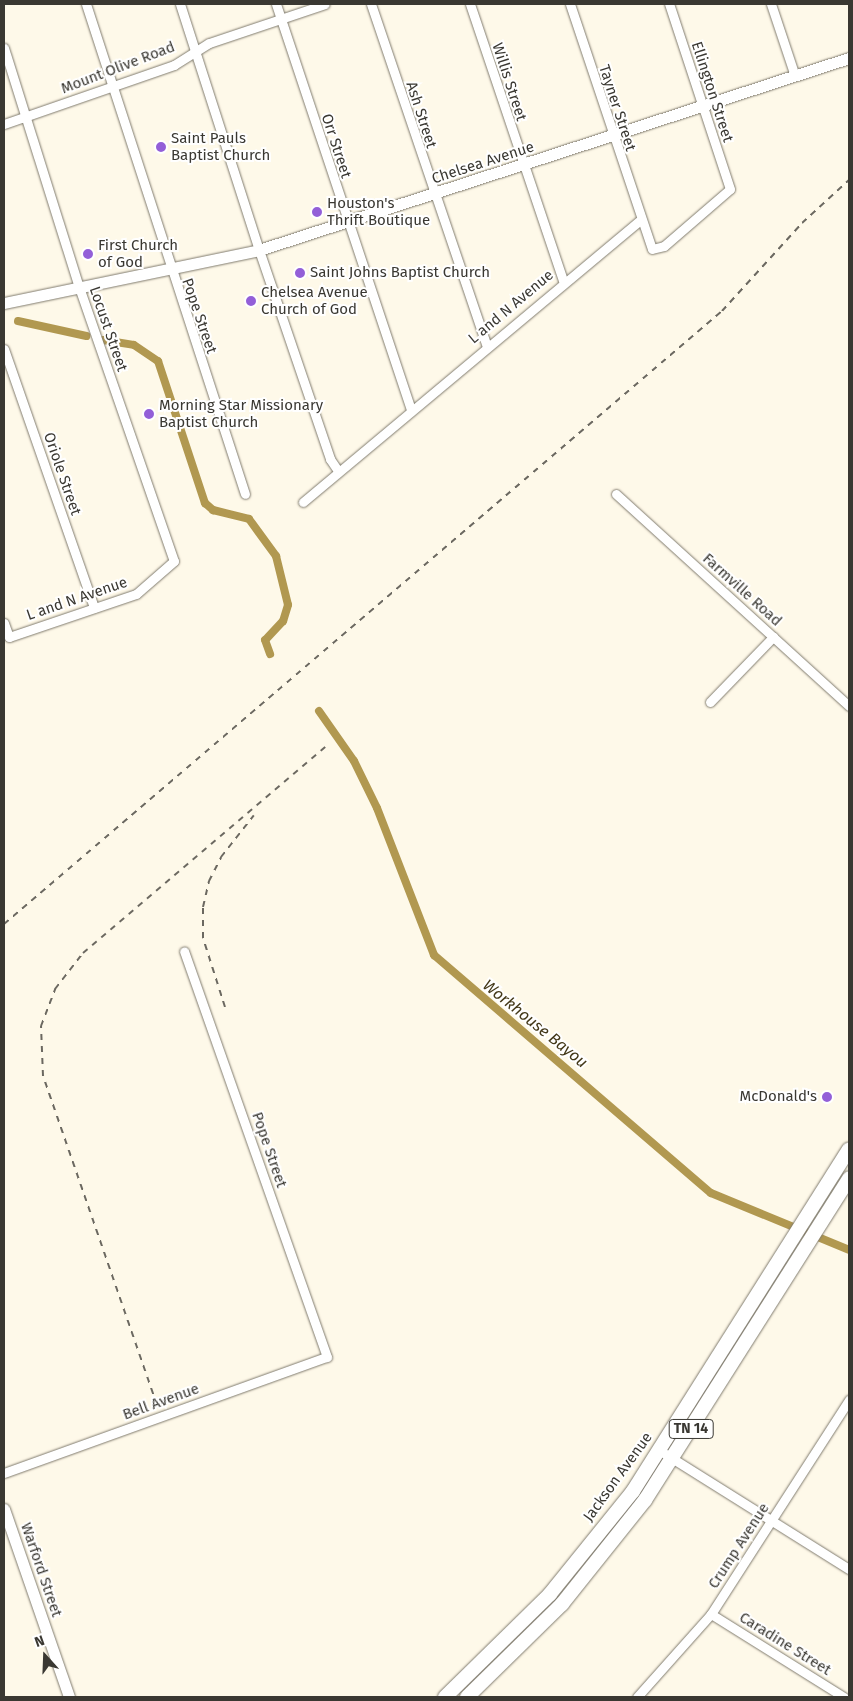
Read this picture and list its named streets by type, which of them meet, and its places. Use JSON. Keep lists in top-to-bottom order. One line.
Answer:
{"streets":{"main road":["Chelsea Avenue","TN 14","Jackson Avenue","Warford Street"],"street":["Mount Olive Road","Willis Street","Ellington Street","Tayner Street","Ash Street","Orr Street","L and N Avenue","Pope Street","Locust Street","Oriole Street","Farmville Road","Bell Avenue","Crump Avenue","Caradine Street"]},"crossings":[["Mount Olive Road","Orr Street"],["Mount Olive Road","Pope Street"],["Mount Olive Road","Locust Street"],["Willis Street","Chelsea Avenue"],["Willis Street","L and N Avenue"],["Ellington Street","Tayner Street"],["Ellington Street","Chelsea Avenue"],["Ellington Street","L and N Avenue"],["Tayner Street","Chelsea Avenue"],["Tayner Street","L and N Avenue"],["Ash Street","Chelsea Avenue"],["Ash Street","L and N Avenue"],["Orr Street","Chelsea Avenue"],["Orr Street","L and N Avenue"],["Chelsea Avenue","Pope Street"],["Chelsea Avenue","Locust Street"],["L and N Avenue","Locust Street"],["L and N Avenue","Oriole Street"],["Pope Street","Bell Avenue"],["Crump Avenue","Caradine Street"]],"water":["Workhouse Bayou"],"places":["Saint Pauls Baptist Church","Houston's Thrift Boutique","First Church of God","Saint Johns Baptist Church","Chelsea Avenue Church of God","Morning Star Missionary Baptist Church","McDonald's"],"north":"top"}
